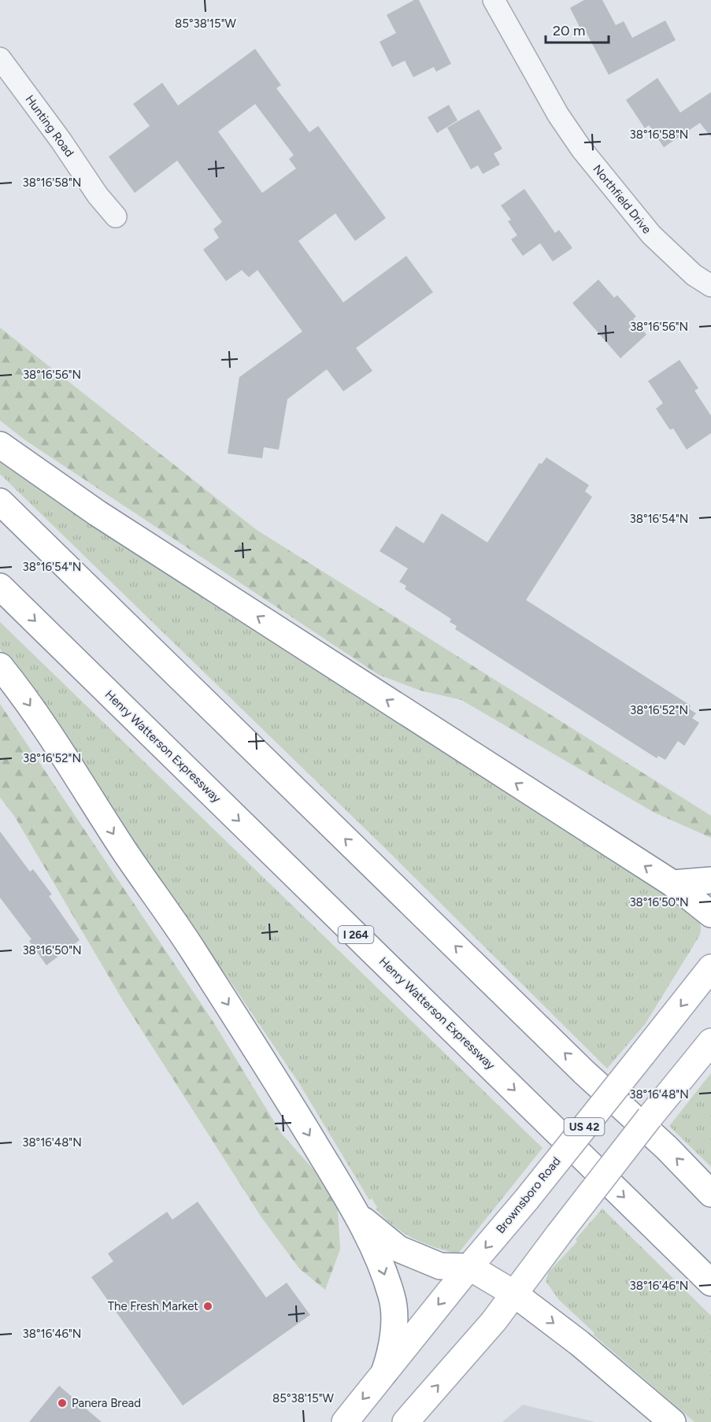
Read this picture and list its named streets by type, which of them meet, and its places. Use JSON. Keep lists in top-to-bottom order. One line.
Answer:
{"streets":{"main road":["Henry Watterson Expressway","I 264","US 42","Brownsboro Road"],"street":["Hunting Road","Northfield Drive"]},"places":["The Fresh Market","Panera Bread"],"scale_bar":"20 m","coordinates":["85°38'15\"W","38°16'58\"N","38°16'56\"N","38°16'54\"N","38°16'52\"N","38°16'50\"N","38°16'48\"N","38°16'46\"N"]}
